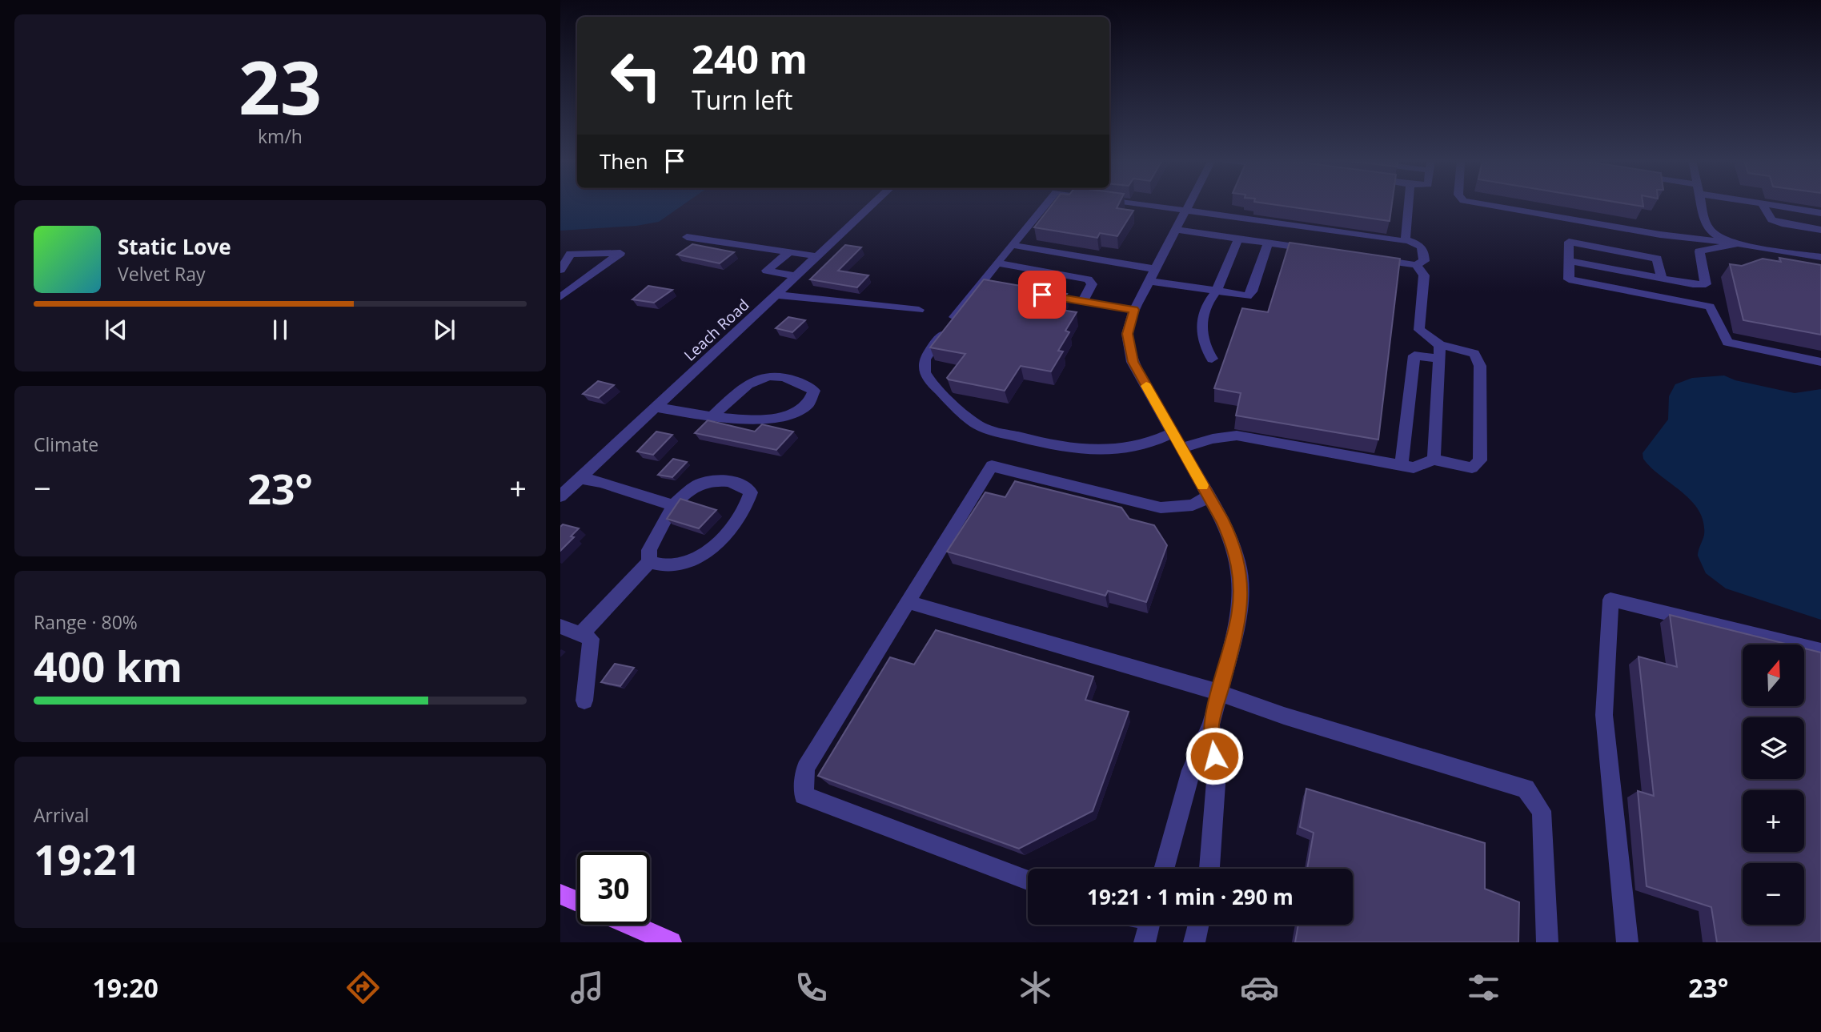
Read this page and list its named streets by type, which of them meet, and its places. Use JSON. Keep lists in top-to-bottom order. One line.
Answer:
{"streets":{"street":["Leach Road"]},"north":"top","page":{"tile":[["23","km/h"],"Climate",["Range · 80%","400 km"],["Arrival","19:21"]],"turn":["240 m","Turn left"],"then":"Then","song":["Static Love","Velvet Ray"],"heat":["−","23°","+"],"map_buttons":["+","−"],"limit":"30","trip":"19:21 · 1 min · 290 m","tabs":["19:20","23°"]}}
